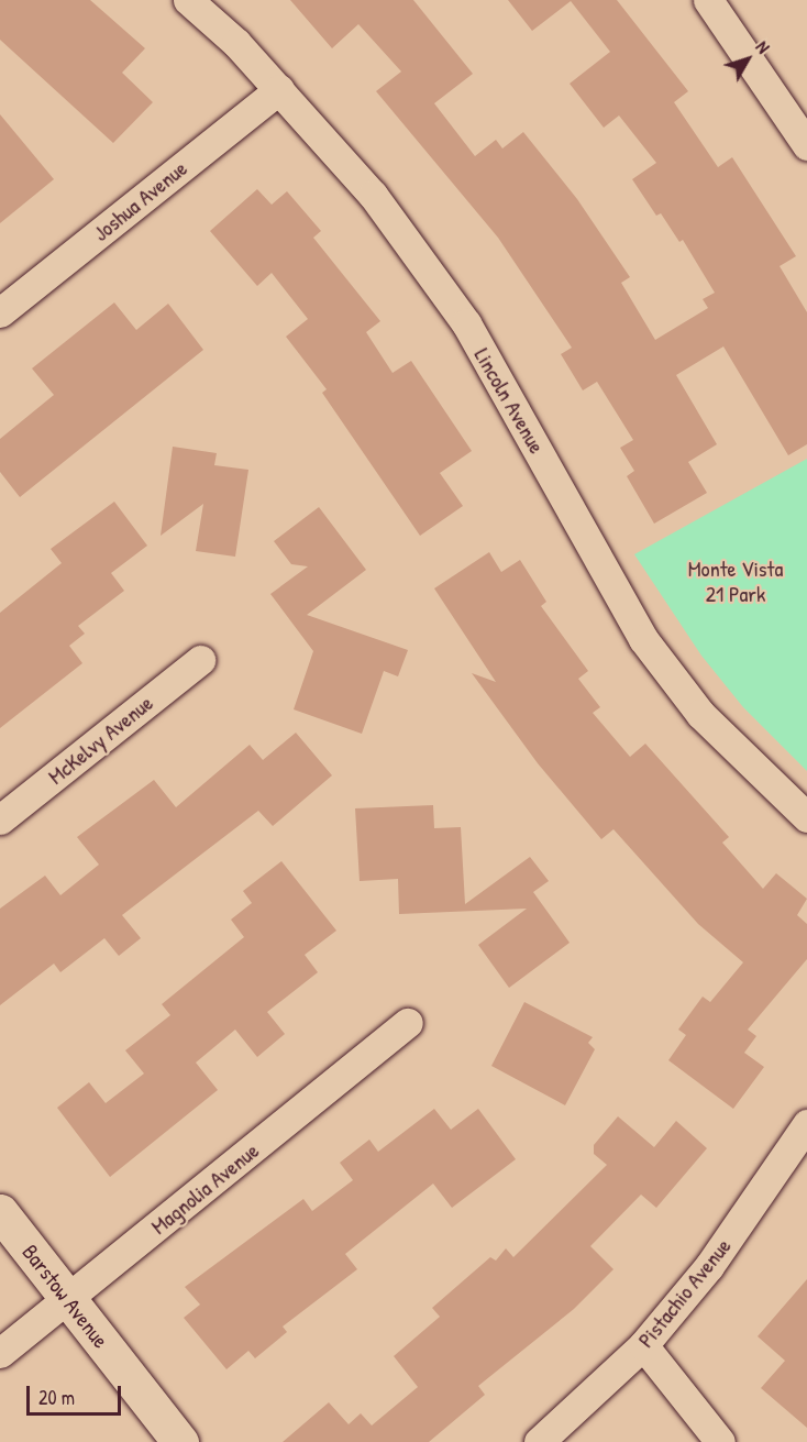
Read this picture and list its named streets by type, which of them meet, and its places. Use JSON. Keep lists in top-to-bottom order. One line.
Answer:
{"streets":{"street":["Joshua Avenue","Lincoln Avenue","McKelvy Avenue","Magnolia Avenue","Pistachio Avenue","Barstow Avenue"]},"crossings":[["Joshua Avenue","Lincoln Avenue"],["Magnolia Avenue","Barstow Avenue"]],"parks":["Monte Vista 21 Park"],"scale_bar":"20 m","north":"top right"}
